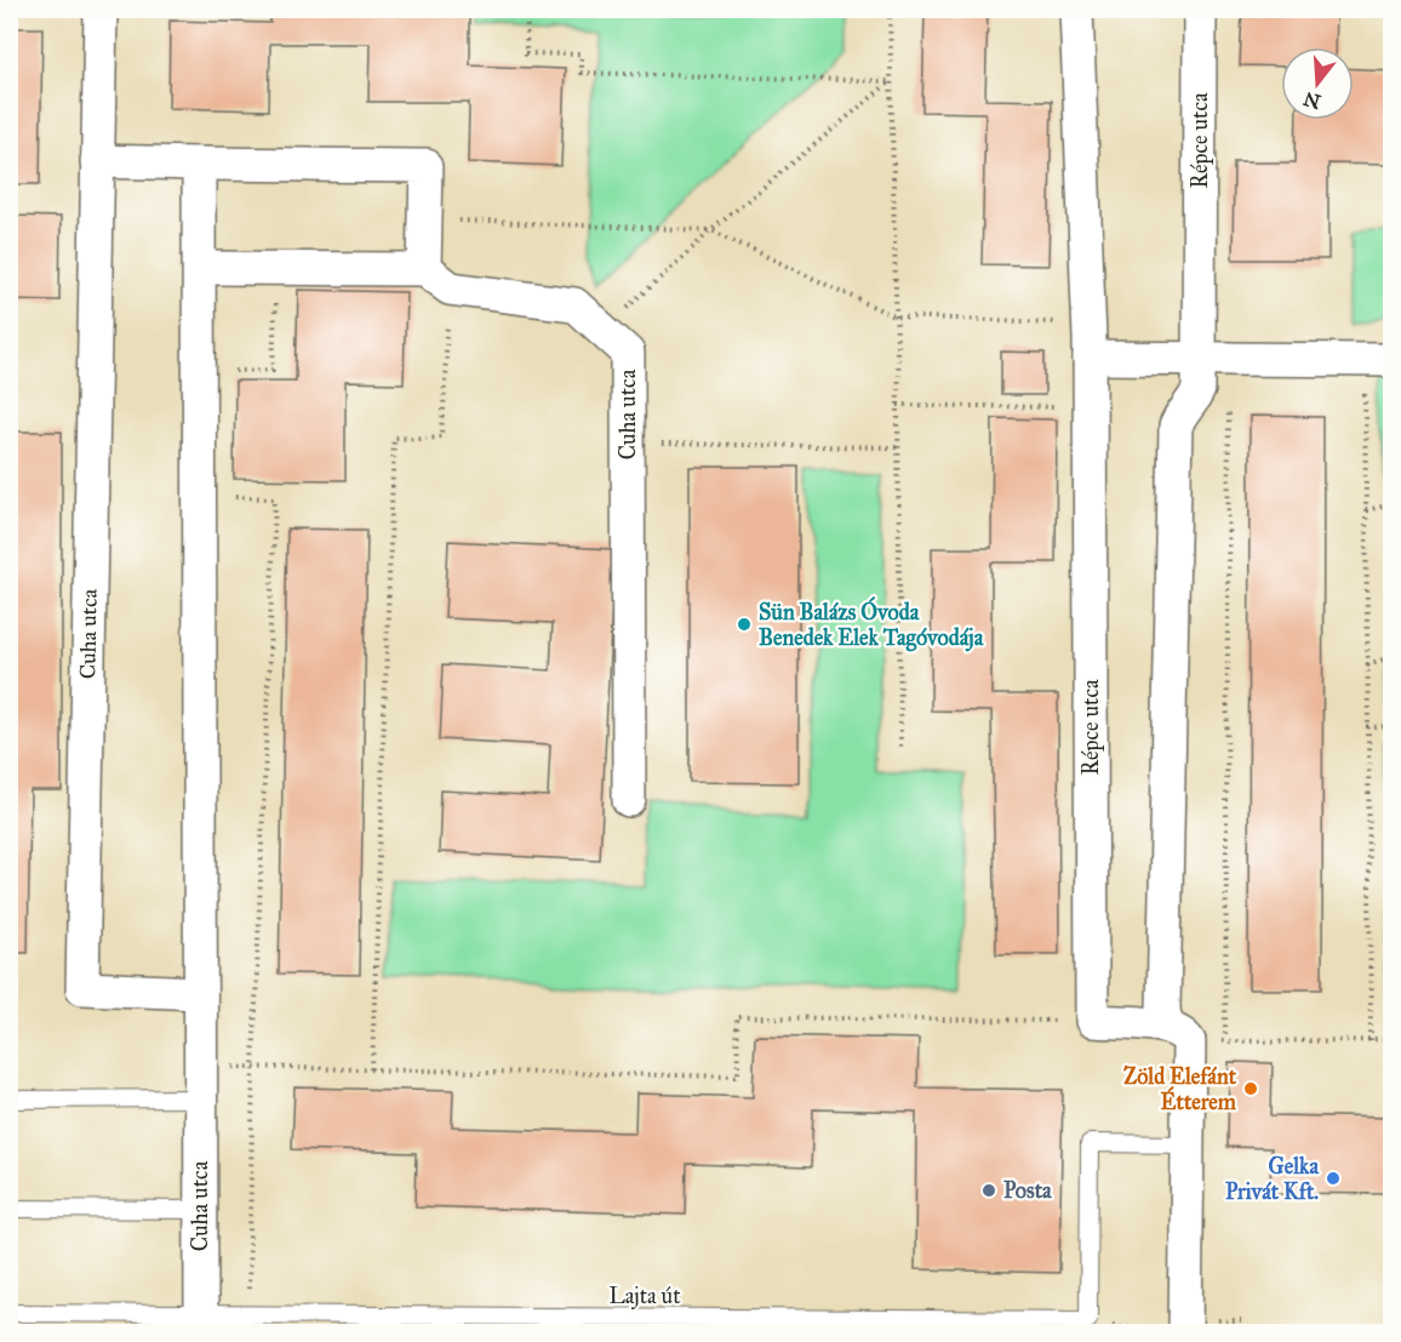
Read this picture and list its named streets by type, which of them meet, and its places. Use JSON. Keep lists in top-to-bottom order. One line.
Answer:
{"streets":{"street":["Répce utca","Cuha utca"],"lane":["Lajta út"]},"crossings":[["Cuha utca","Lajta út"]],"places":["Sün Balázs Óvoda Benedek Elek Tagóvodája","Zöld Elefánt Étterem","Gelka Privát Kft.","Posta"],"north":"bottom"}
